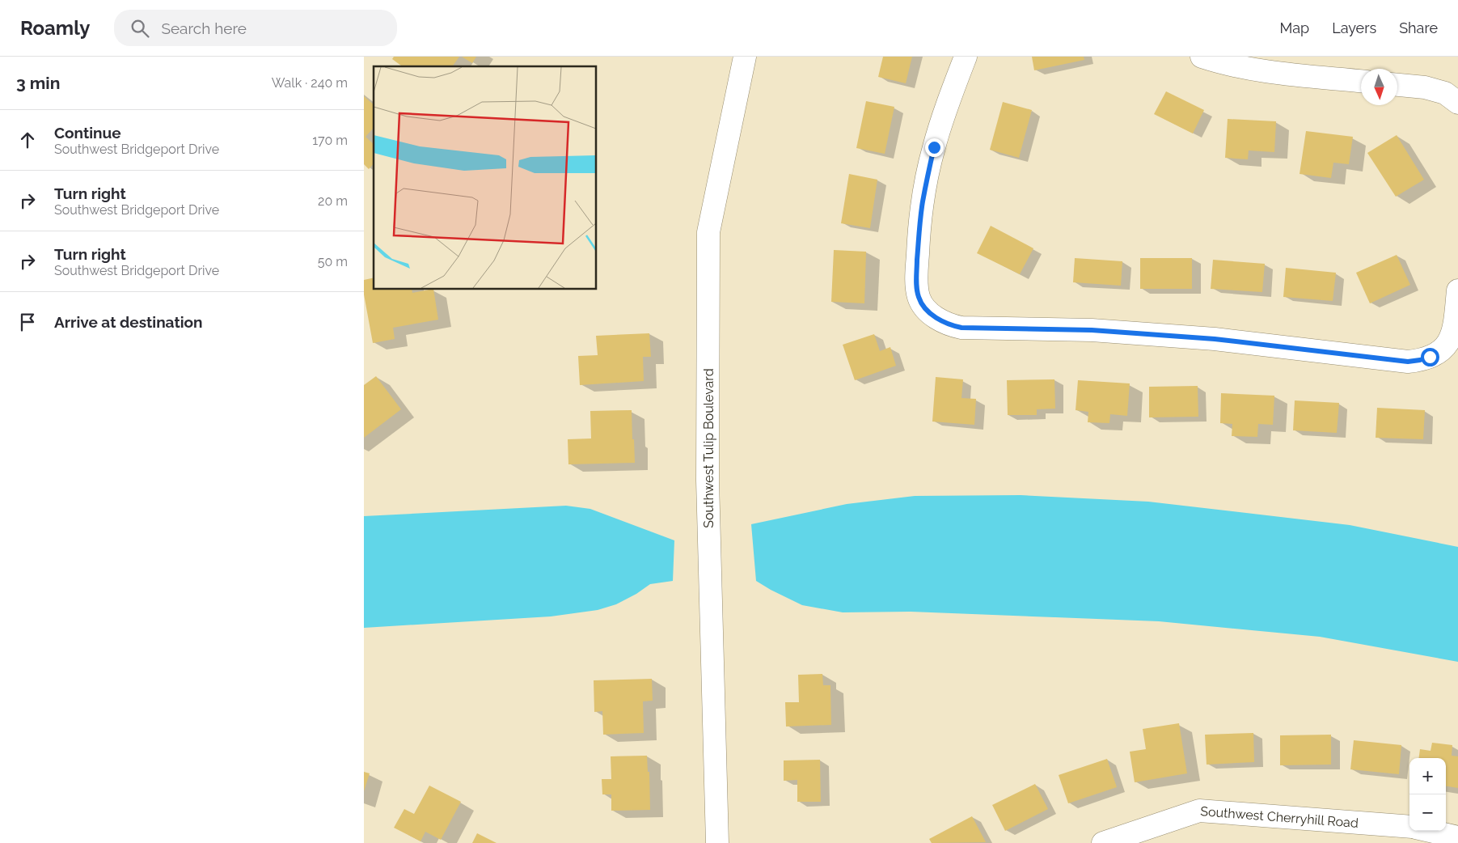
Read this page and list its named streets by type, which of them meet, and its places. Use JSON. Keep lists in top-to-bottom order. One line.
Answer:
{"streets":{"street":["Southwest Tulip Boulevard","Southwest Cherryhill Road"]},"north":"bottom","page":{"header":"Roamly","search":"Search here","nav":["Map","Layers","Share"],"heading":["3 min","Walk · 240 m"],"list":[["Continue","Southwest Bridgeport Drive","170 m"],["Turn right","Southwest Bridgeport Drive","20 m"],["Turn right","Southwest Bridgeport Drive","50 m"],"Arrive at destination"],"map_buttons":["+","−"]}}
